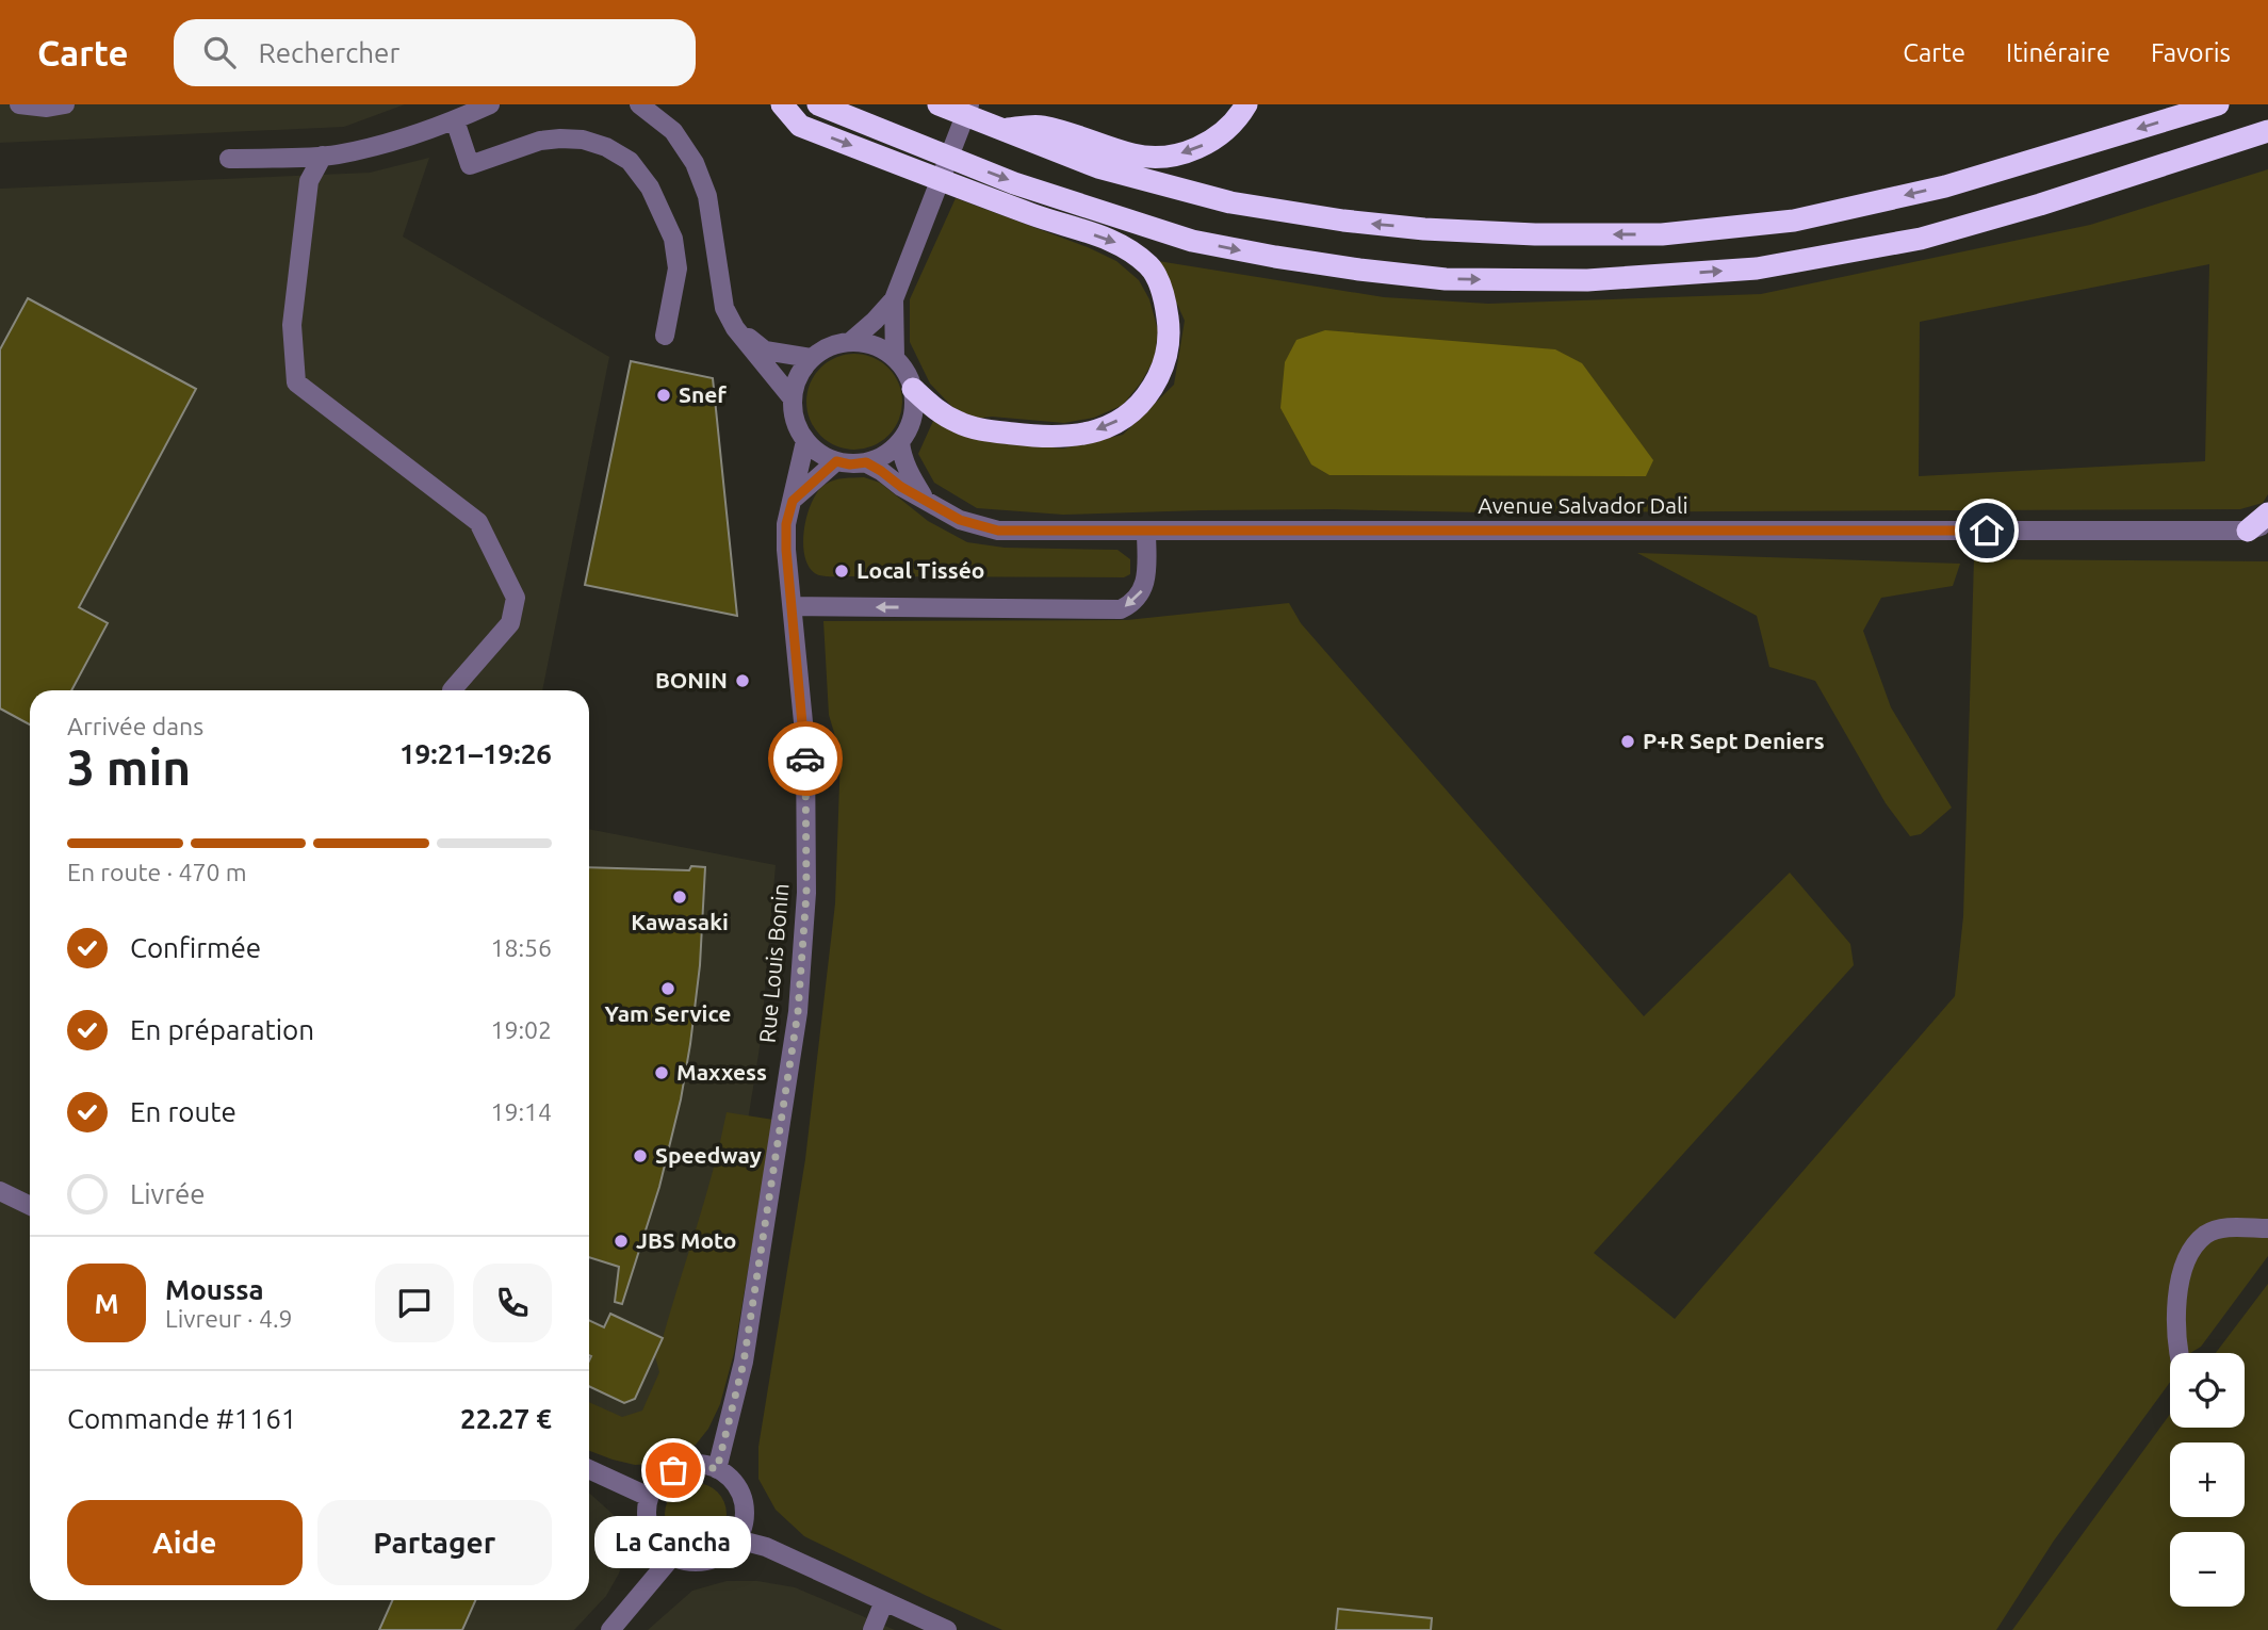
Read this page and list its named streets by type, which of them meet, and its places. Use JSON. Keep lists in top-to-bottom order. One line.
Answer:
{"streets":{"street":["Avenue Salvador Dali","Rue Louis Bonin"]},"crossings":[["Avenue Salvador Dali","Rue Louis Bonin"]],"places":["Snef","Local Tisséo","BONIN","P+R Sept Deniers","Kawasaki","Yam Service","Maxxess","Speedway","JBS Moto","La Cancha"],"page":{"header":"Carte","search":"Rechercher","nav":["Carte","Itinéraire","Favoris"],"heading":["3 min","Arrivée dans","19:21–19:26"],"panel":["Moussa","Livreur · 4.9","Commande #1161","22.27 €"],"bar":"En route · 470 m","list":[["Confirmée","18:56"],["En préparation","19:02"],["En route","19:14"],"Livrée"],"round":"M","map_buttons":["+","−"],"buttons":["Aide","Partager"],"bubble":"La Cancha"}}
